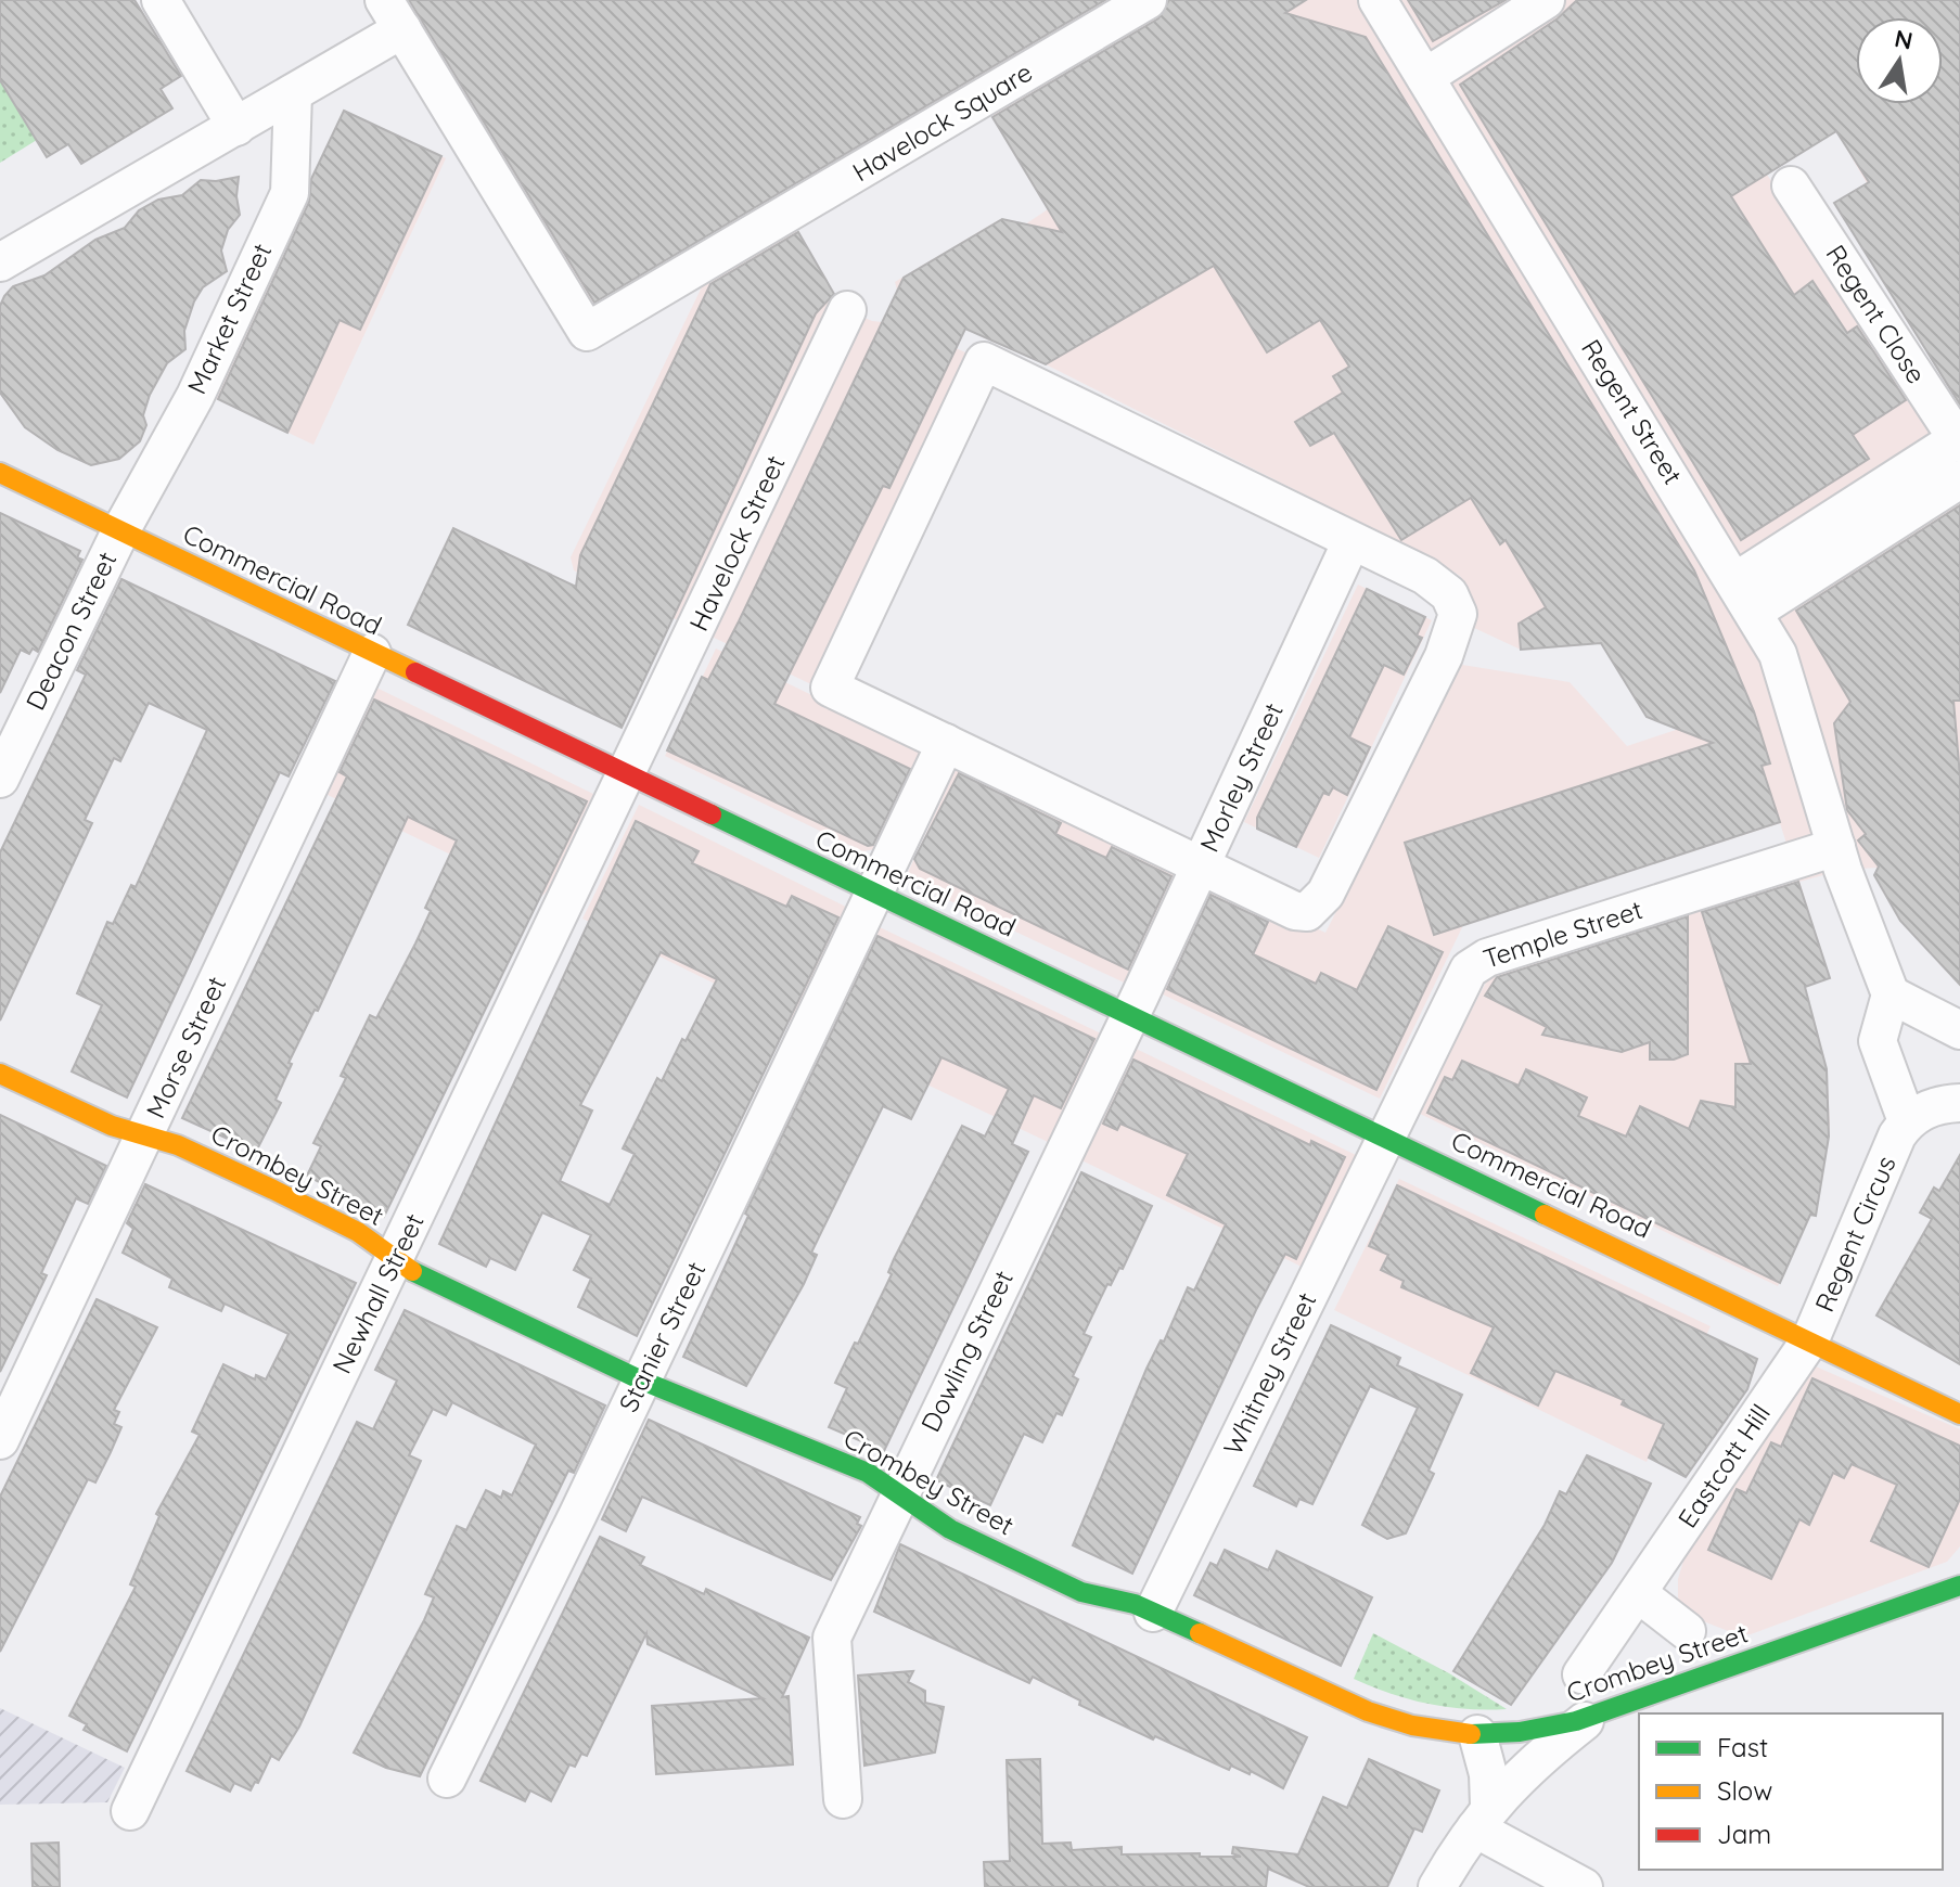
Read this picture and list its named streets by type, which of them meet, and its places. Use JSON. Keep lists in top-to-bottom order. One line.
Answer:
{"streets":{"street":["Havelock Square","Regent Close","Market Street","Regent Street","Havelock Street","Commercial Road","Deacon Street","Morley Street","Temple Street","Morse Street","Crombey Street","Regent Circus","Newhall Street","Stanier Street","Dowling Street","Whitney Street","Eastcott Hill"]},"crossings":[["Market Street","Commercial Road"],["Market Street","Deacon Street"],["Regent Street","Temple Street"],["Havelock Street","Commercial Road"],["Havelock Street","Newhall Street"],["Commercial Road","Deacon Street"],["Commercial Road","Morley Street"],["Commercial Road","Temple Street"],["Commercial Road","Morse Street"],["Commercial Road","Regent Circus"],["Commercial Road","Newhall Street"],["Commercial Road","Stanier Street"],["Commercial Road","Dowling Street"],["Commercial Road","Whitney Street"],["Commercial Road","Eastcott Hill"],["Morley Street","Dowling Street"],["Temple Street","Whitney Street"],["Morse Street","Crombey Street"],["Crombey Street","Newhall Street"],["Crombey Street","Stanier Street"],["Crombey Street","Dowling Street"],["Crombey Street","Whitney Street"],["Regent Circus","Eastcott Hill"]],"legend":["Fast","Slow","Jam"],"north":"top"}
